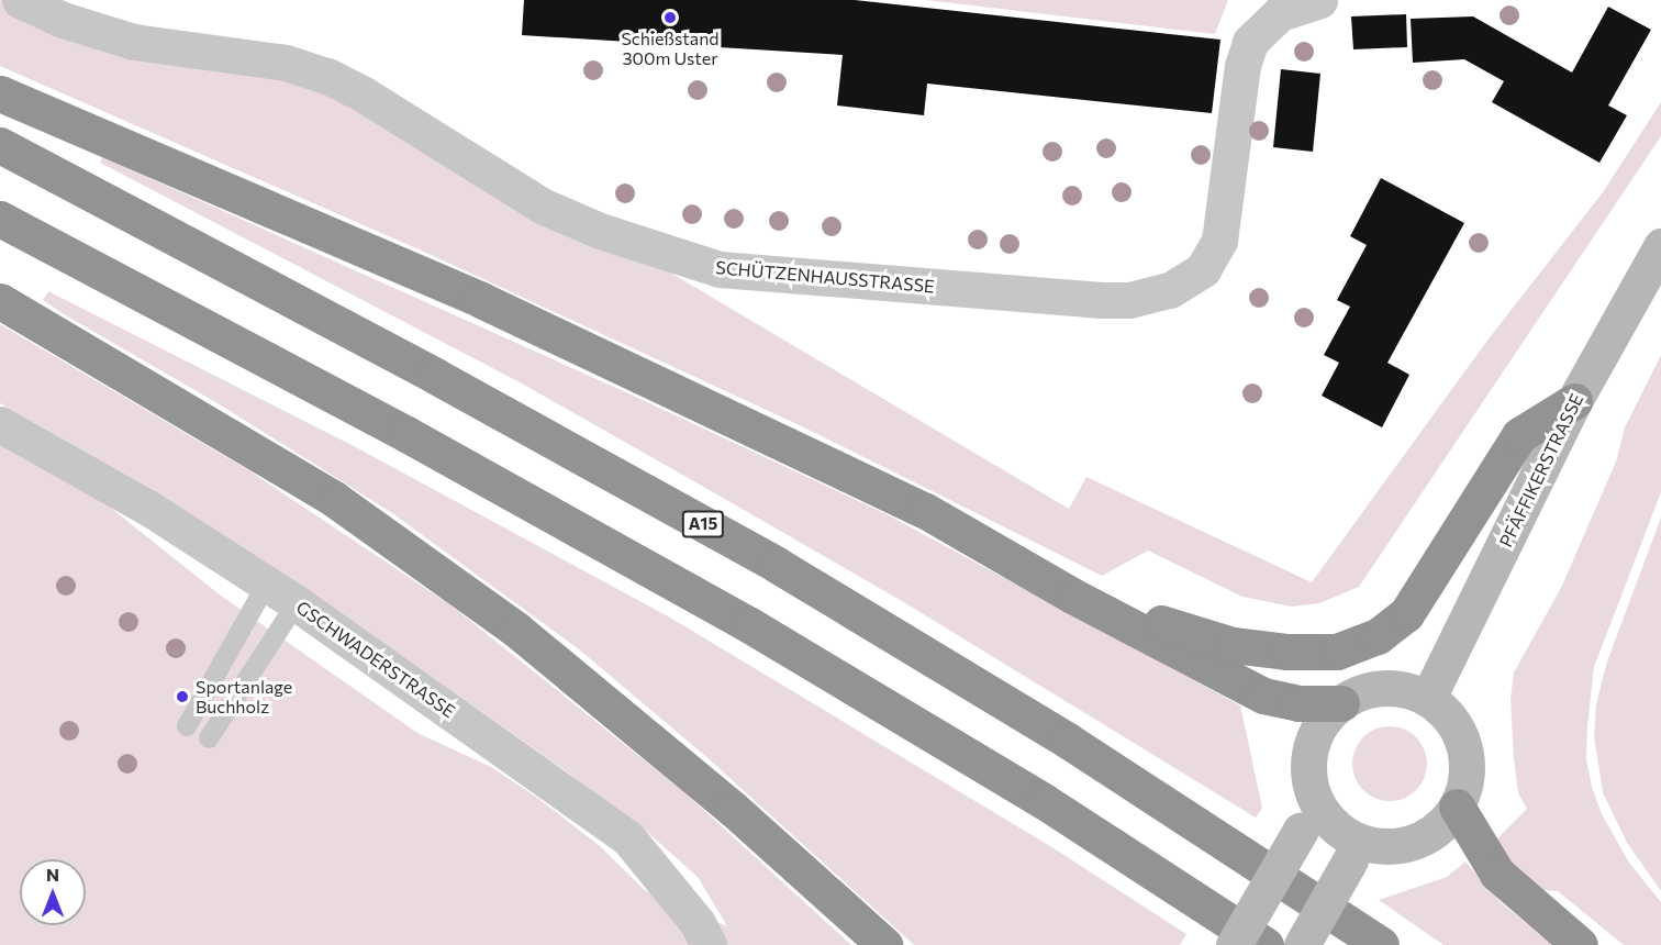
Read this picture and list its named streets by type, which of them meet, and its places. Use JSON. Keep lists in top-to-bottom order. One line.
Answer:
{"streets":{"highway":["A15"],"main road":["PFÄFFIKERSTRASSE"],"street":["SCHÜTZENHAUSSTRASSE","GSCHWADERSTRASSE"]},"places":["Schießstand 300m Uster","Sportanlage Buchholz"],"north":"top"}
